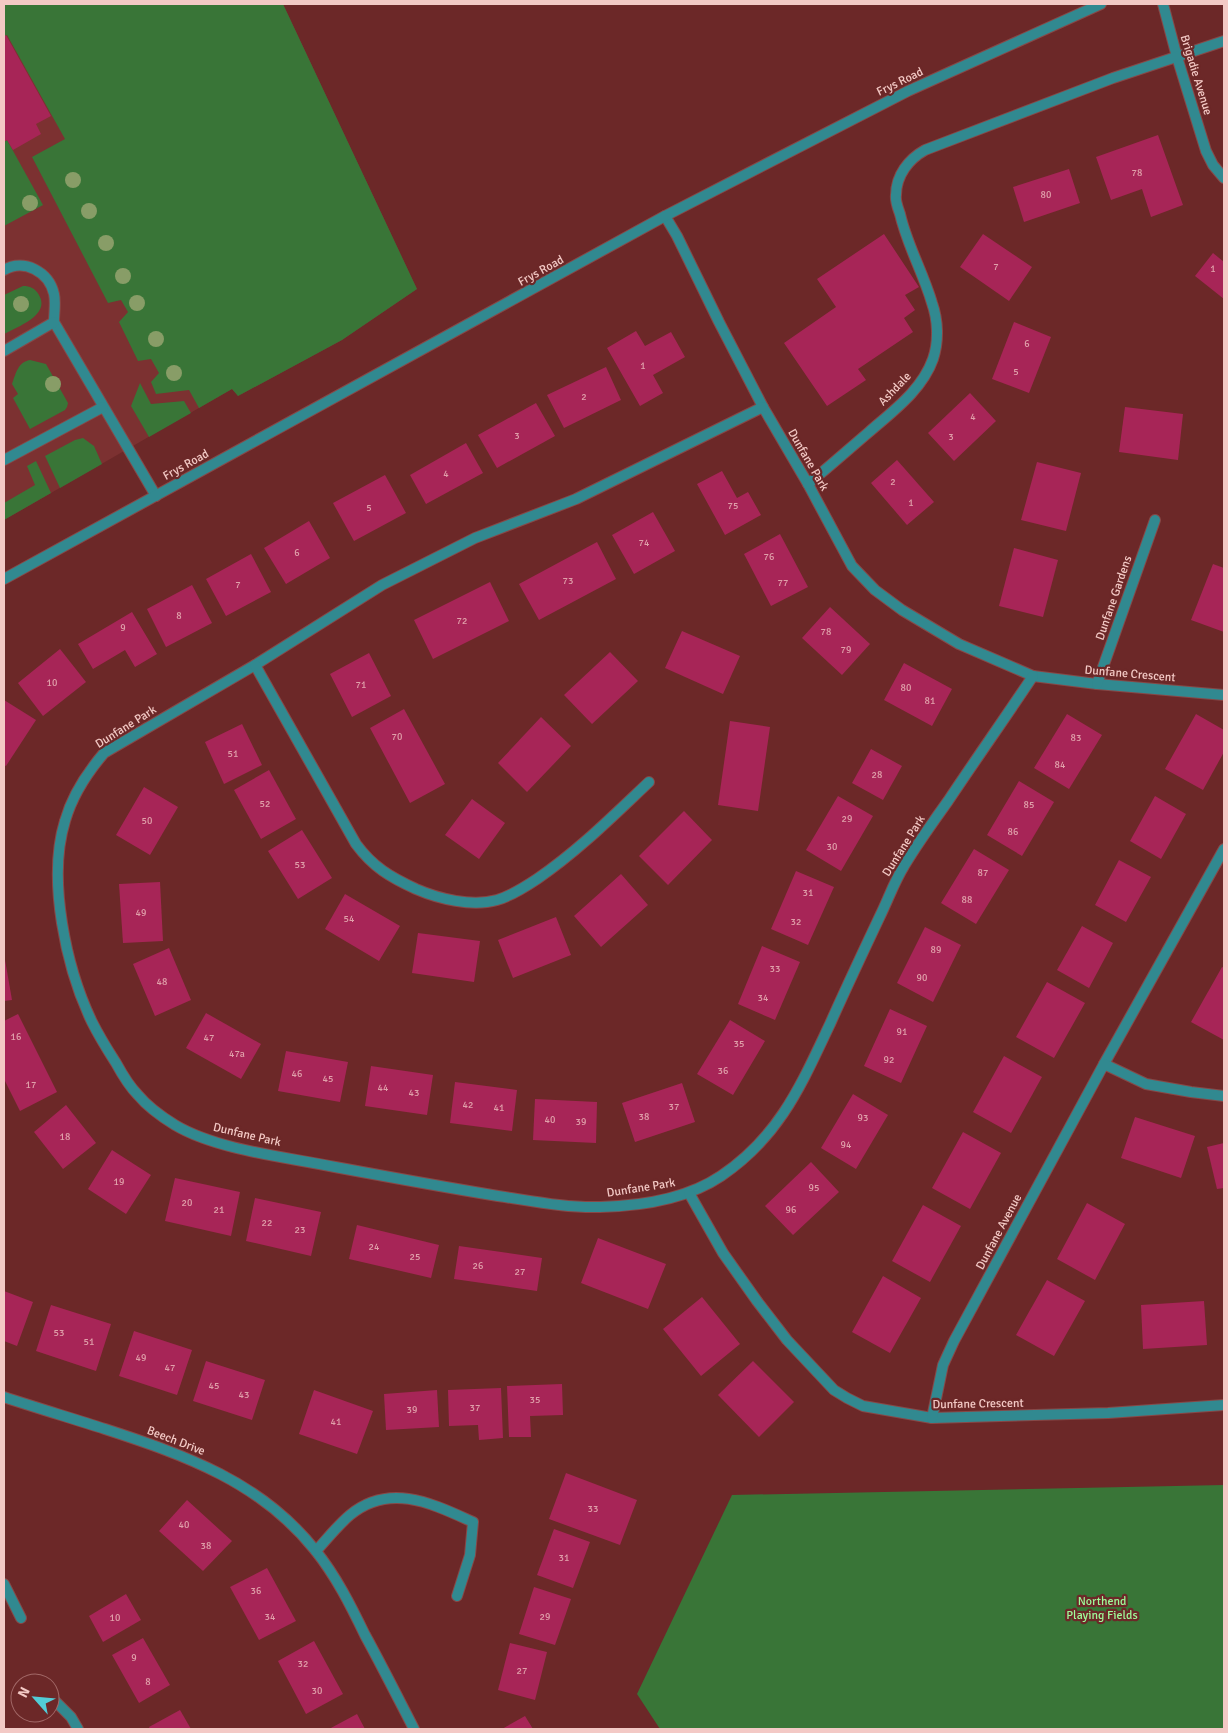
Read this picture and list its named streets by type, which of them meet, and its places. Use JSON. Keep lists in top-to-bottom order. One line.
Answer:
{"streets":{"street":["Brigadie Avenue","Frys Road","Ashdale","Dunfane Park","Dunfane Gardens","Dunfane Crescent","Dunfane Avenue","Beech Drive"]},"crossings":[["Brigadie Avenue","Ashdale"],["Frys Road","Dunfane Park"],["Ashdale","Dunfane Park"],["Dunfane Park","Dunfane Crescent"],["Dunfane Gardens","Dunfane Crescent"],["Dunfane Crescent","Dunfane Avenue"]],"parks":["Northend Playing Fields"],"house_numbers":["78","80","7","1","6","1","5","2","4","3","3","4","2","1","75","5","74","6","76","73","77","7","8","72","9","78","79","10","71","80","81","70","83","51","84","28","52","85","29","50","86","30","53","87","31","88","49","54","32","89","33","90","48","34","91","16","47","35","47a","92","36","46","45","17","44","43","42","37","41","38","93","40","39","18","94","19","95","20","21","96","22","23","24","25","26","27","53","51","49","47","45","43","35","37","39","41","33","40","38","31","36","34","29","10","9","32","27","8","30"],"north":"top left"}
